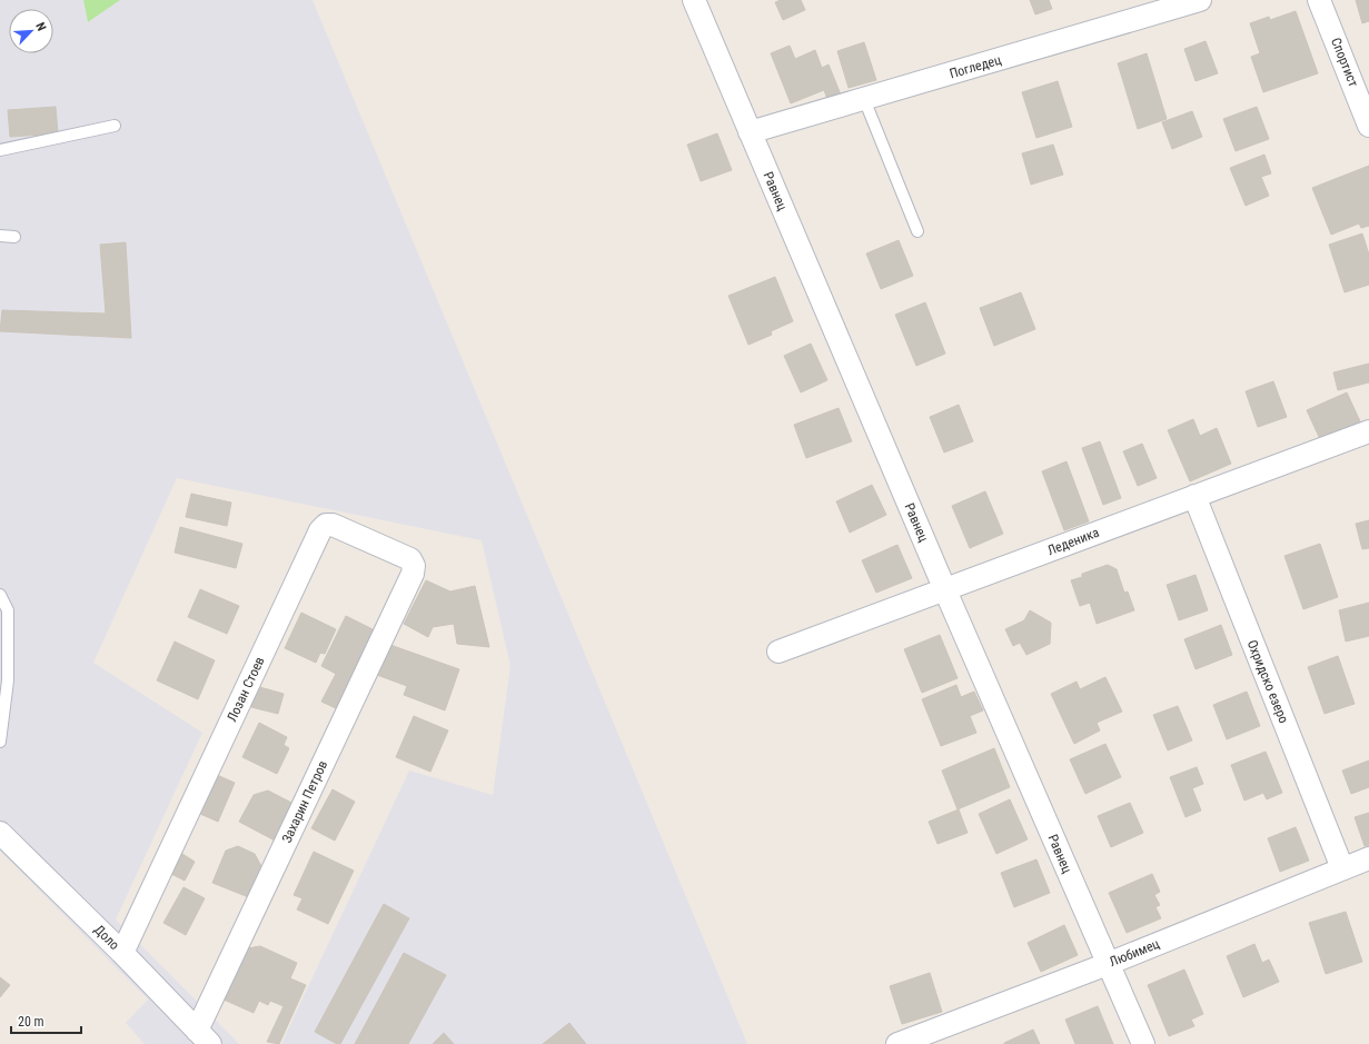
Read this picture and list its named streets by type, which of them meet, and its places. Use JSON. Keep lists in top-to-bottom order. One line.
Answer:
{"streets":{"street":["Спортист","Погледец","Равнец","Леденика","Охридско езеро","Лозан Стоев","Захарин Петров","Доло","Любимец"]},"crossings":[["Погледец","Равнец"],["Равнец","Леденика"],["Равнец","Любимец"],["Леденика","Охридско езеро"],["Охридско езеро","Любимец"],["Лозан Стоев","Захарин Петров"],["Лозан Стоев","Доло"],["Захарин Петров","Доло"]],"scale_bar":"20 m","north":"top right"}
